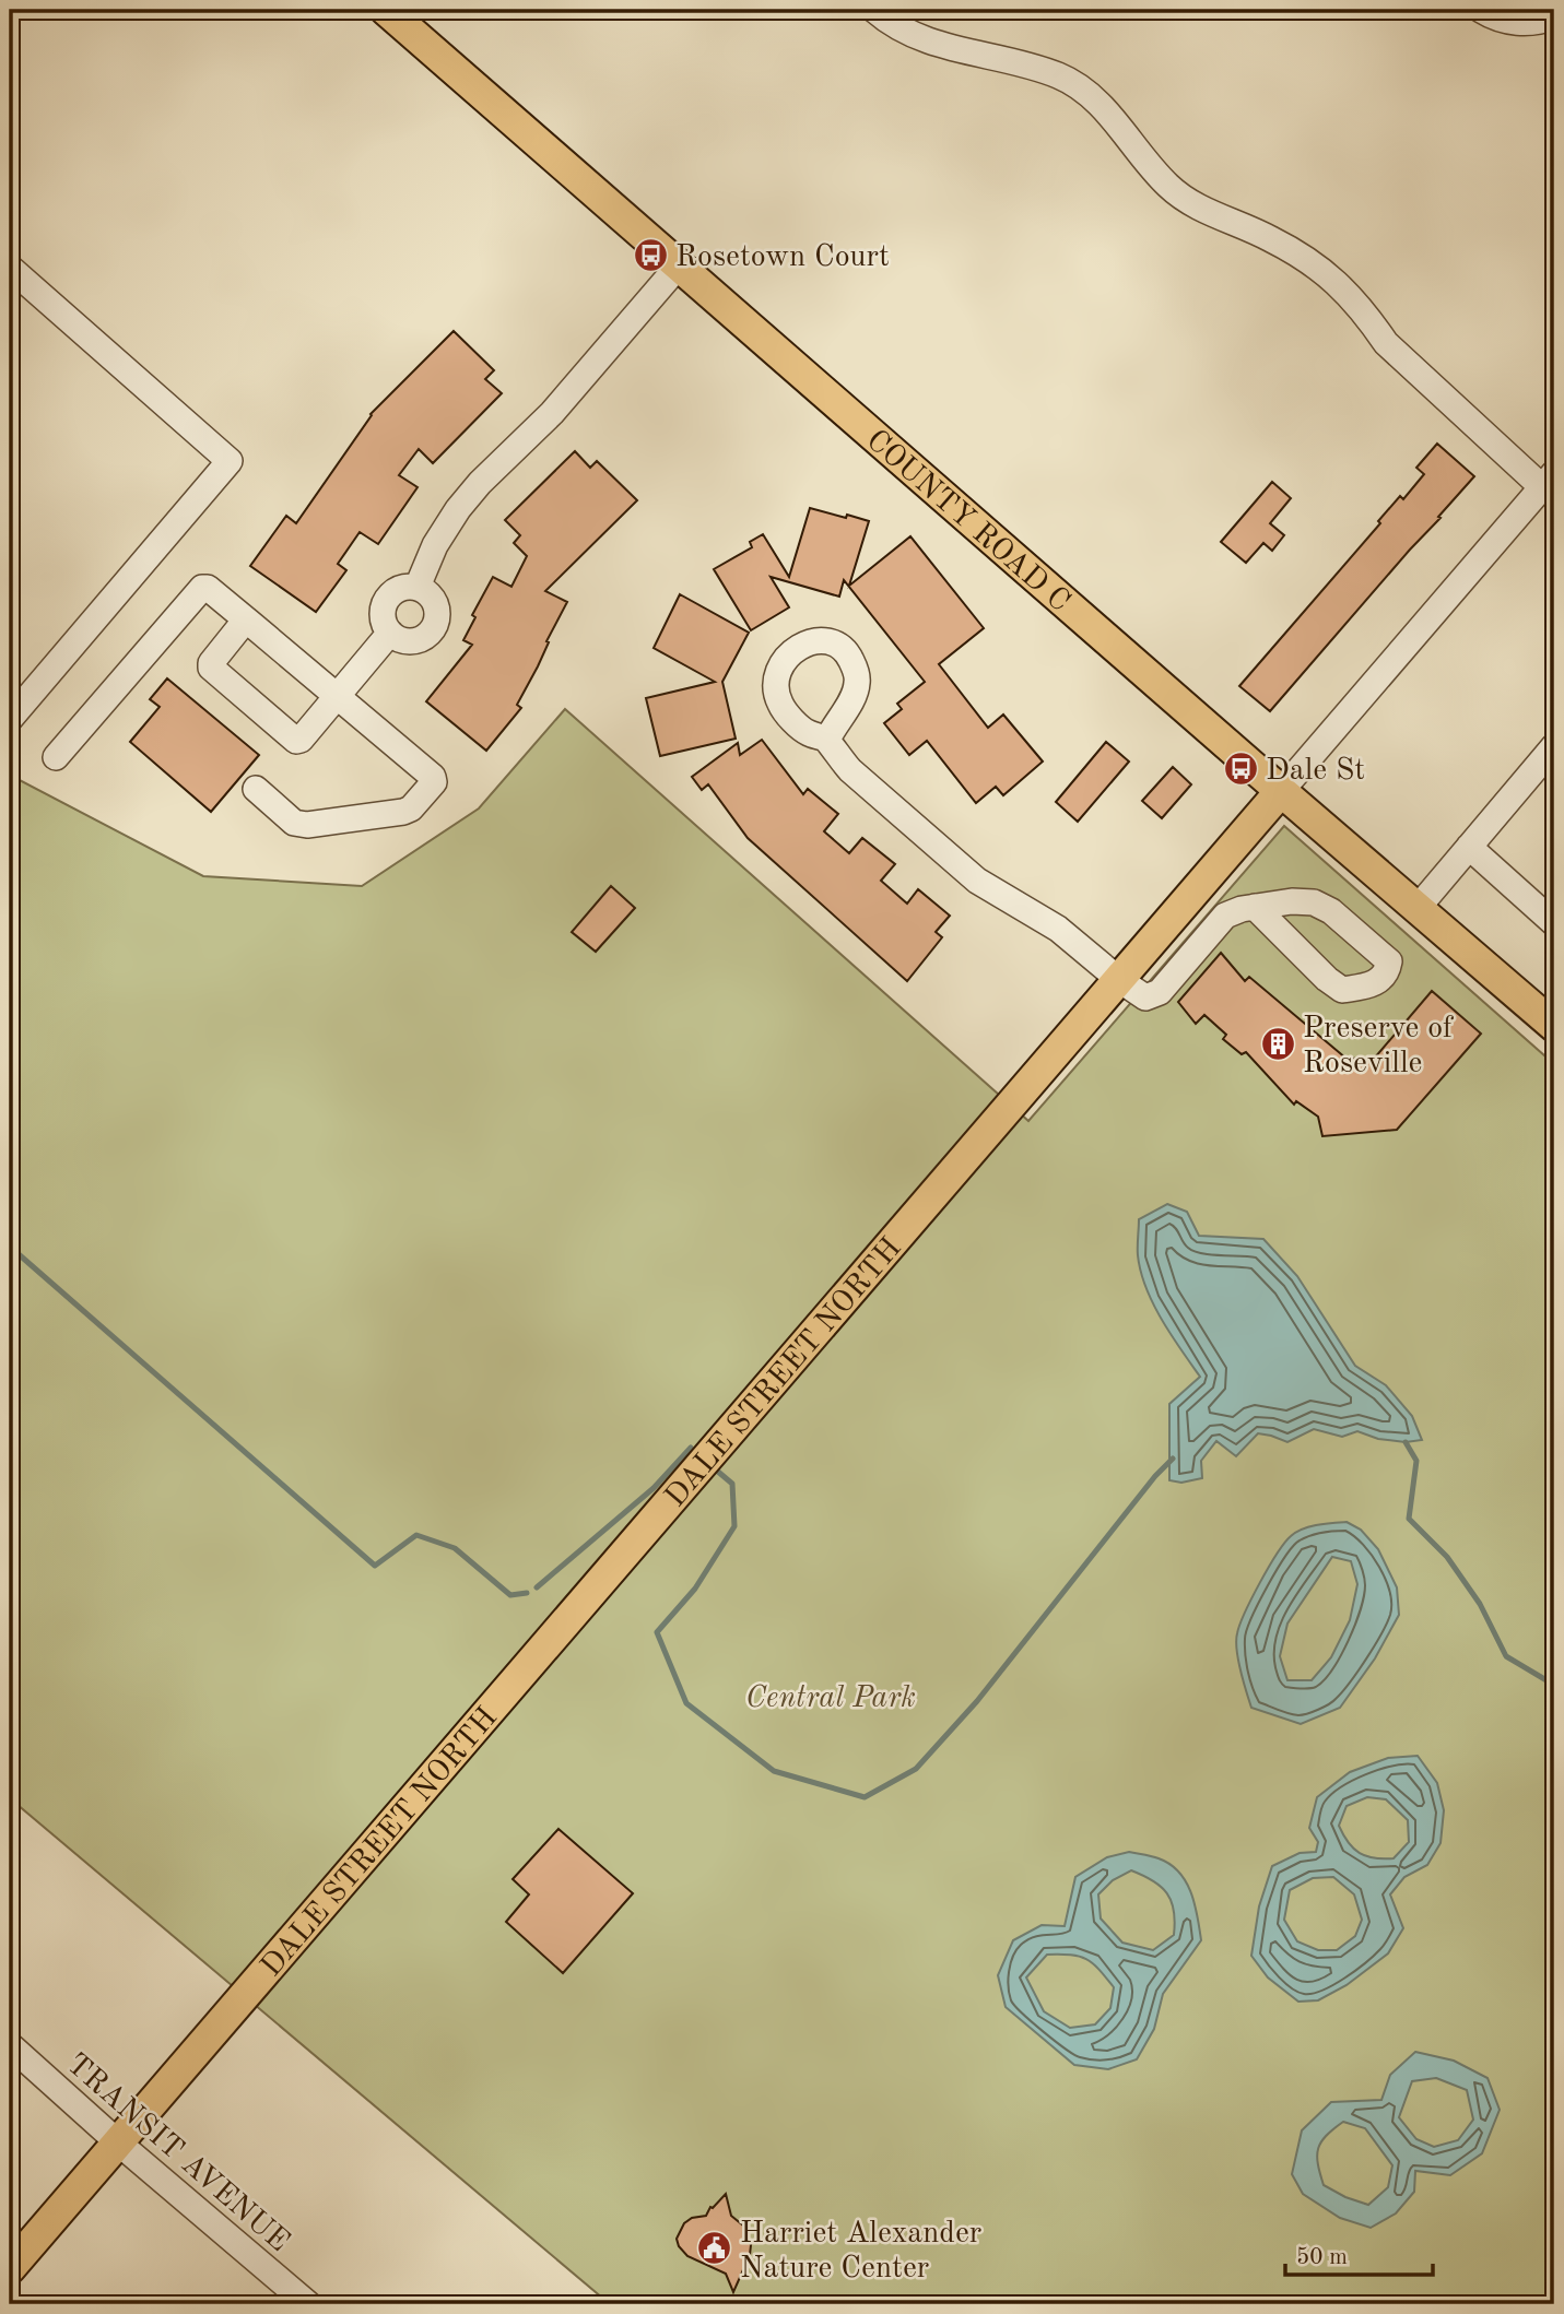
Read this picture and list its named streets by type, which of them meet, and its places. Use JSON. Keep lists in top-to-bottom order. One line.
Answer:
{"streets":{"main road":["COUNTY ROAD C","DALE STREET NORTH"],"street":["TRANSIT AVENUE"]},"crossings":[["COUNTY ROAD C","DALE STREET NORTH"],["DALE STREET NORTH","TRANSIT AVENUE"]],"parks":["Central Park"],"places":{"bus stop":["Rosetown Court","Dale St"],"building":["Preserve of Roseville"],"public building":["Harriet Alexander Nature Center"]},"scale_bar":"50 m"}
